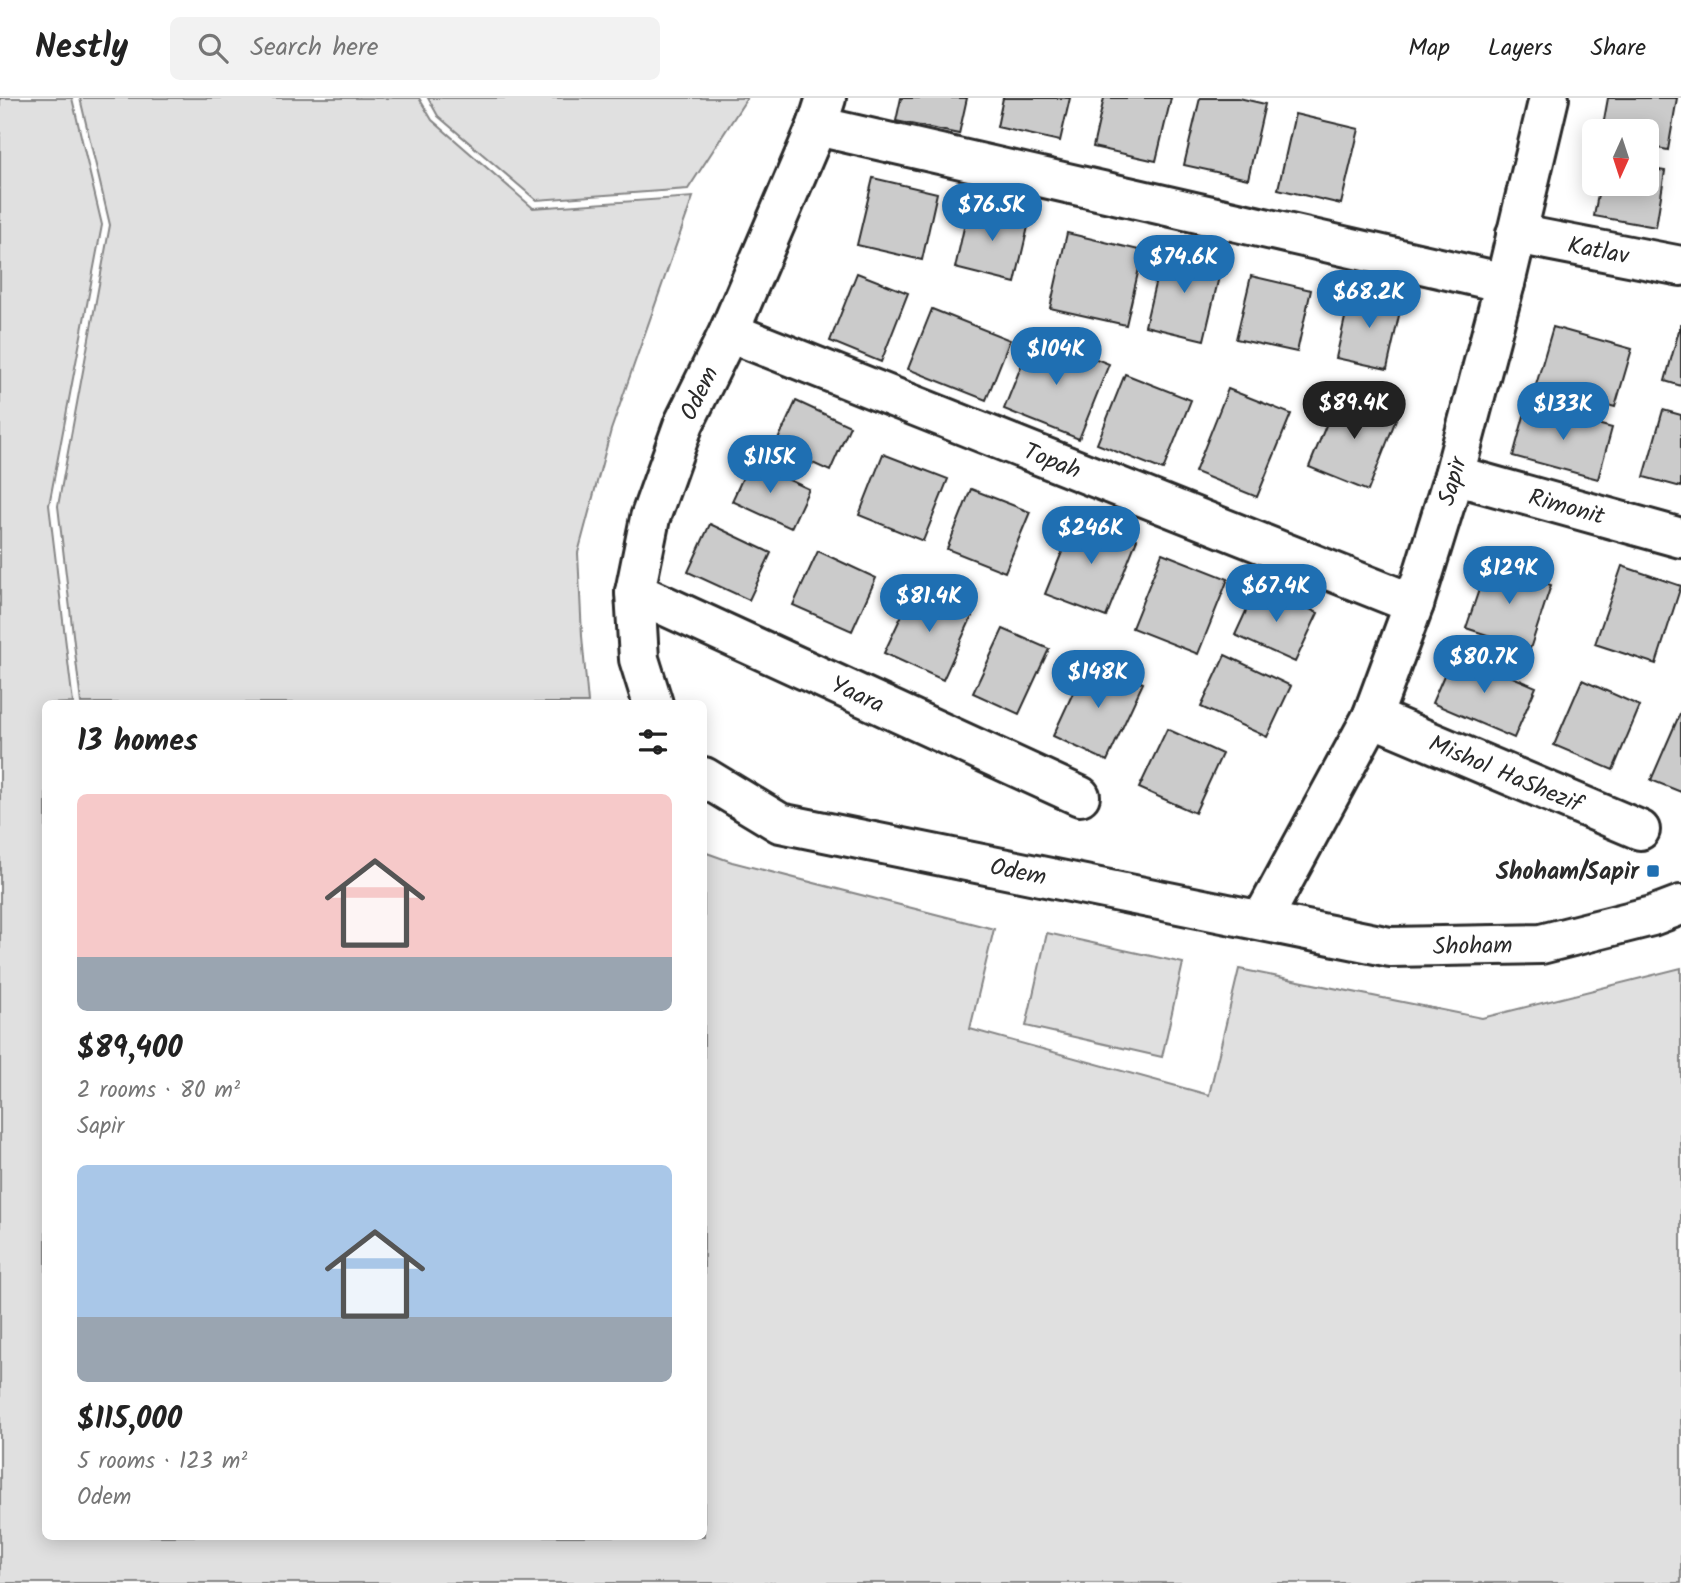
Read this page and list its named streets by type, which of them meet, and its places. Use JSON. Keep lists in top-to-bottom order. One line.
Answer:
{"streets":{"street":["Katlav","Odem","Topah","Sapir","Rimonit","Yaara","Mishol HaShezif","Shoham"]},"crossings":[["Katlav","Sapir"],["Odem","Topah"],["Odem","Sapir"],["Odem","Yaara"],["Odem","Shoham"],["Topah","Sapir"],["Sapir","Rimonit"],["Sapir","Mishol HaShezif"],["Sapir","Shoham"]],"places":{"transit":["Shoham/Sapir"]},"north":"bottom","page":{"header":"Nestly","search":"Search here","nav":["Map","Layers","Share"],"price":["$76.5K","$74.6K","$68.2K","$104K","$89.4K","$133K","$115K","$246K","$129K","$67.4K","$81.4K","$80.7K","$148K"],"heading":"13 homes","list":[{"name":"$89,400","note":"2 rooms · 80 m² · Sapir"},{"name":"$115,000","note":"5 rooms · 123 m² · Odem"}]}}
